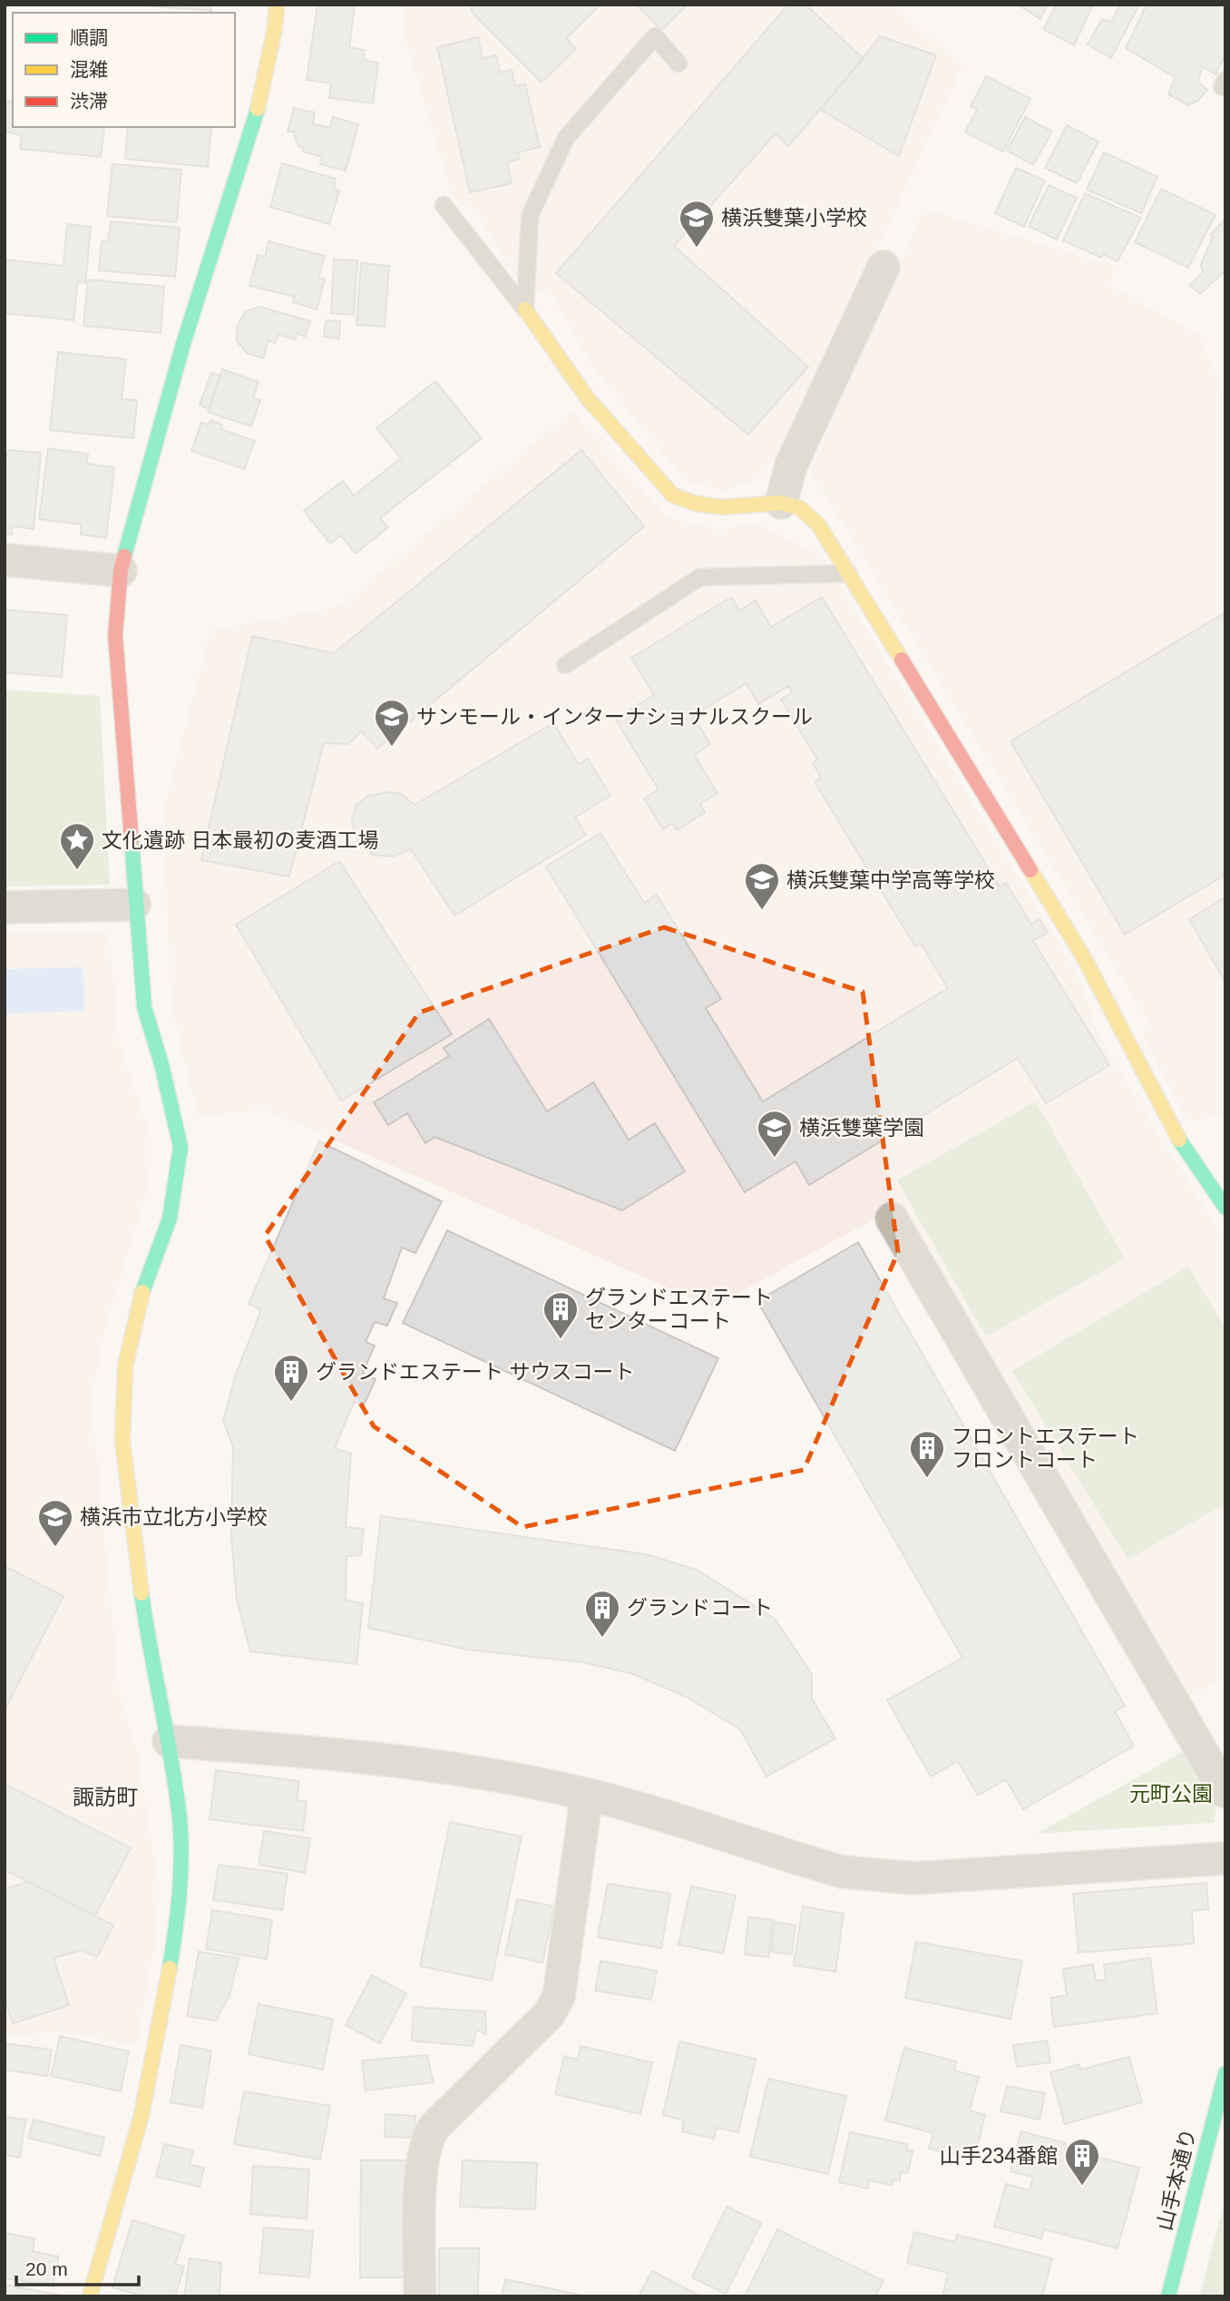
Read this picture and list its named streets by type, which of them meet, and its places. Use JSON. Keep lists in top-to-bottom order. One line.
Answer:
{"streets":{"street":["山手本通り"]},"districts":["諏訪町"],"parks":["元町公園"],"places":{"school or university":["横浜雙葉小学校","サンモール・インターナショナルスクール","横浜雙葉中学高等学校","横浜雙葉学園","横浜市立北方小学校"],"place":["文化遺跡 日本最初の麦酒工場"],"building":["グランドエステート センターコート","グランドエステート サウスコート","フロントエステート フロントコート","グランドコート","山手234番館"]},"legend":["順調","混雑","渋滞"],"scale_bar":"20 m"}
